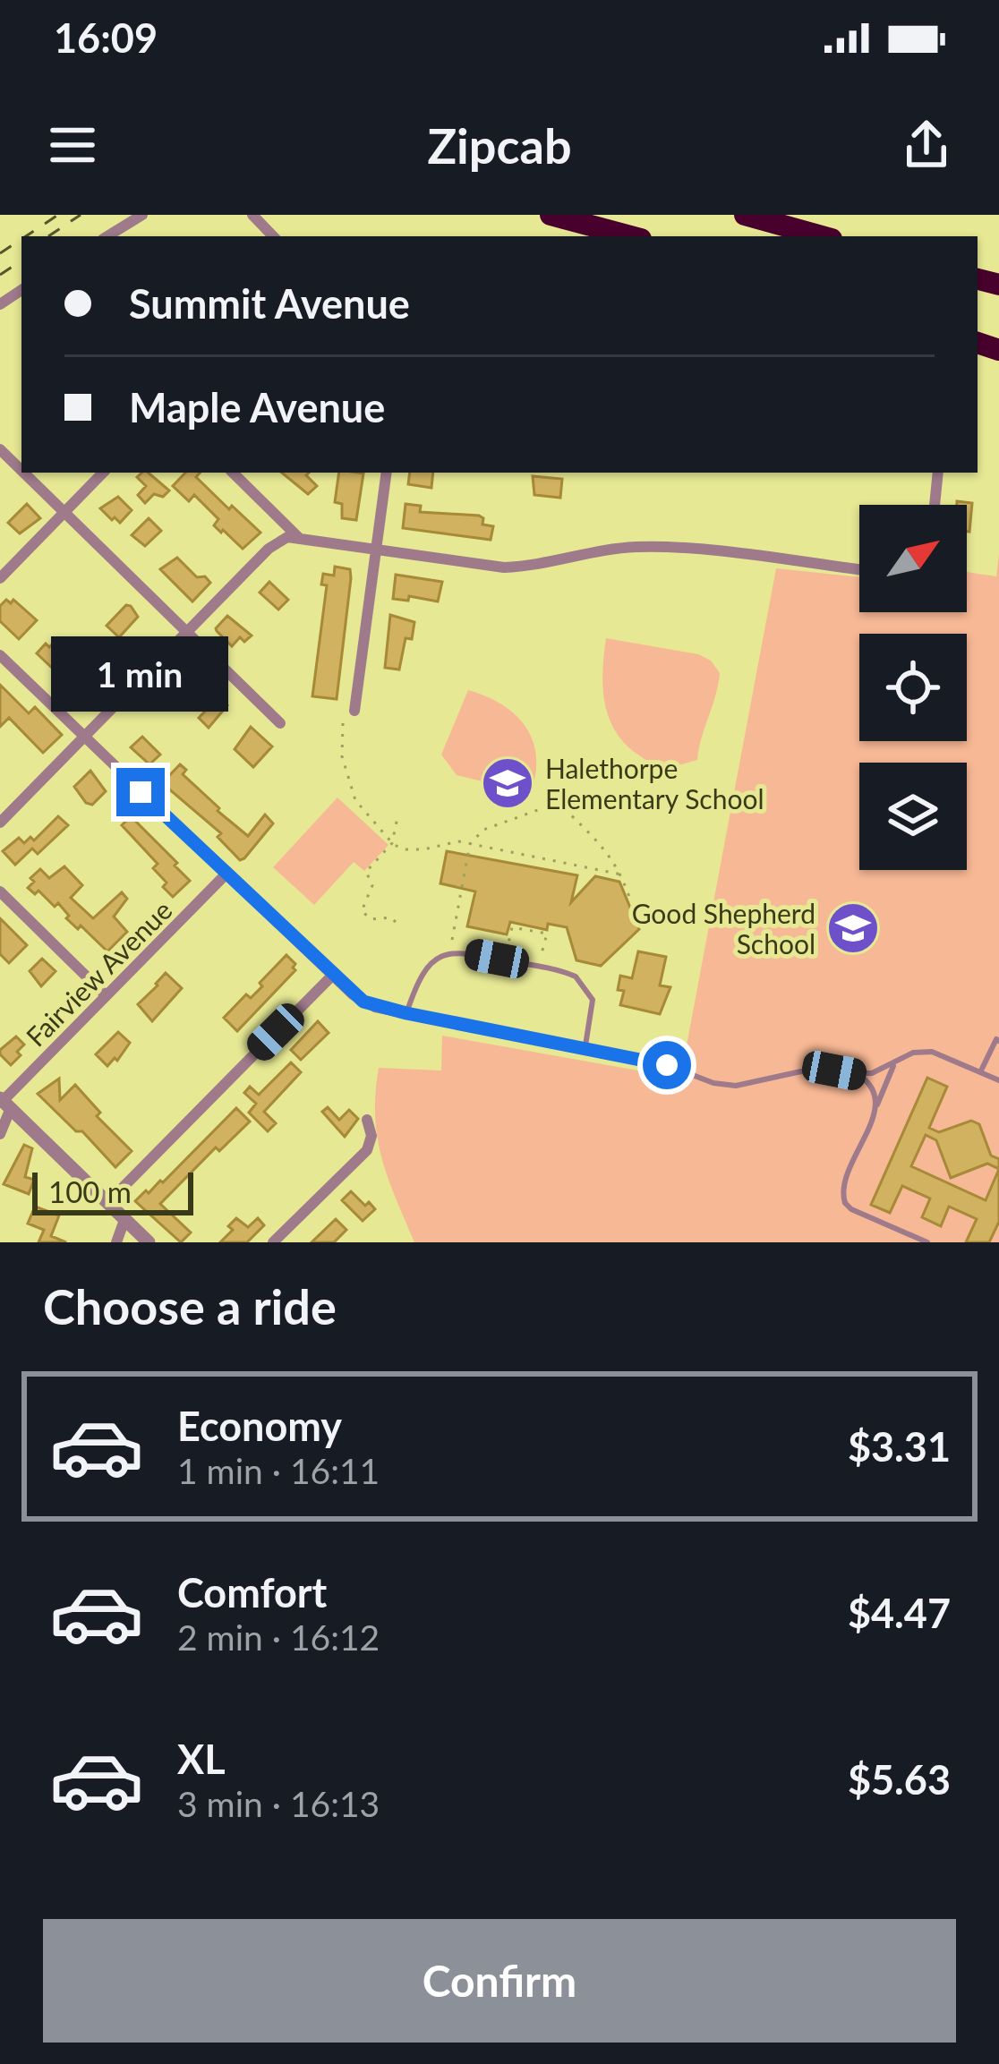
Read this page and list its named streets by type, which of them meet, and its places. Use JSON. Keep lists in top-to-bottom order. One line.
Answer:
{"streets":{"street":["Fairview Avenue"]},"places":{"school or university":["Halethorpe Elementary School","Good Shepherd School"]},"scale_bar":"100 m","north":"top right","page":{"status":"16:09","header":"Zipcab","banner":["Summit Avenue","Maple Avenue"],"bubble":"1 min","scale":"100 m","heading":"Choose a ride","list":[{"name":"Economy","note":"1 min · 16:11","value":"$3.31"},{"name":"Comfort","note":"2 min · 16:12","value":"$4.47"},{"name":"XL","note":"3 min · 16:13","value":"$5.63"}],"buttons":"Confirm"}}
